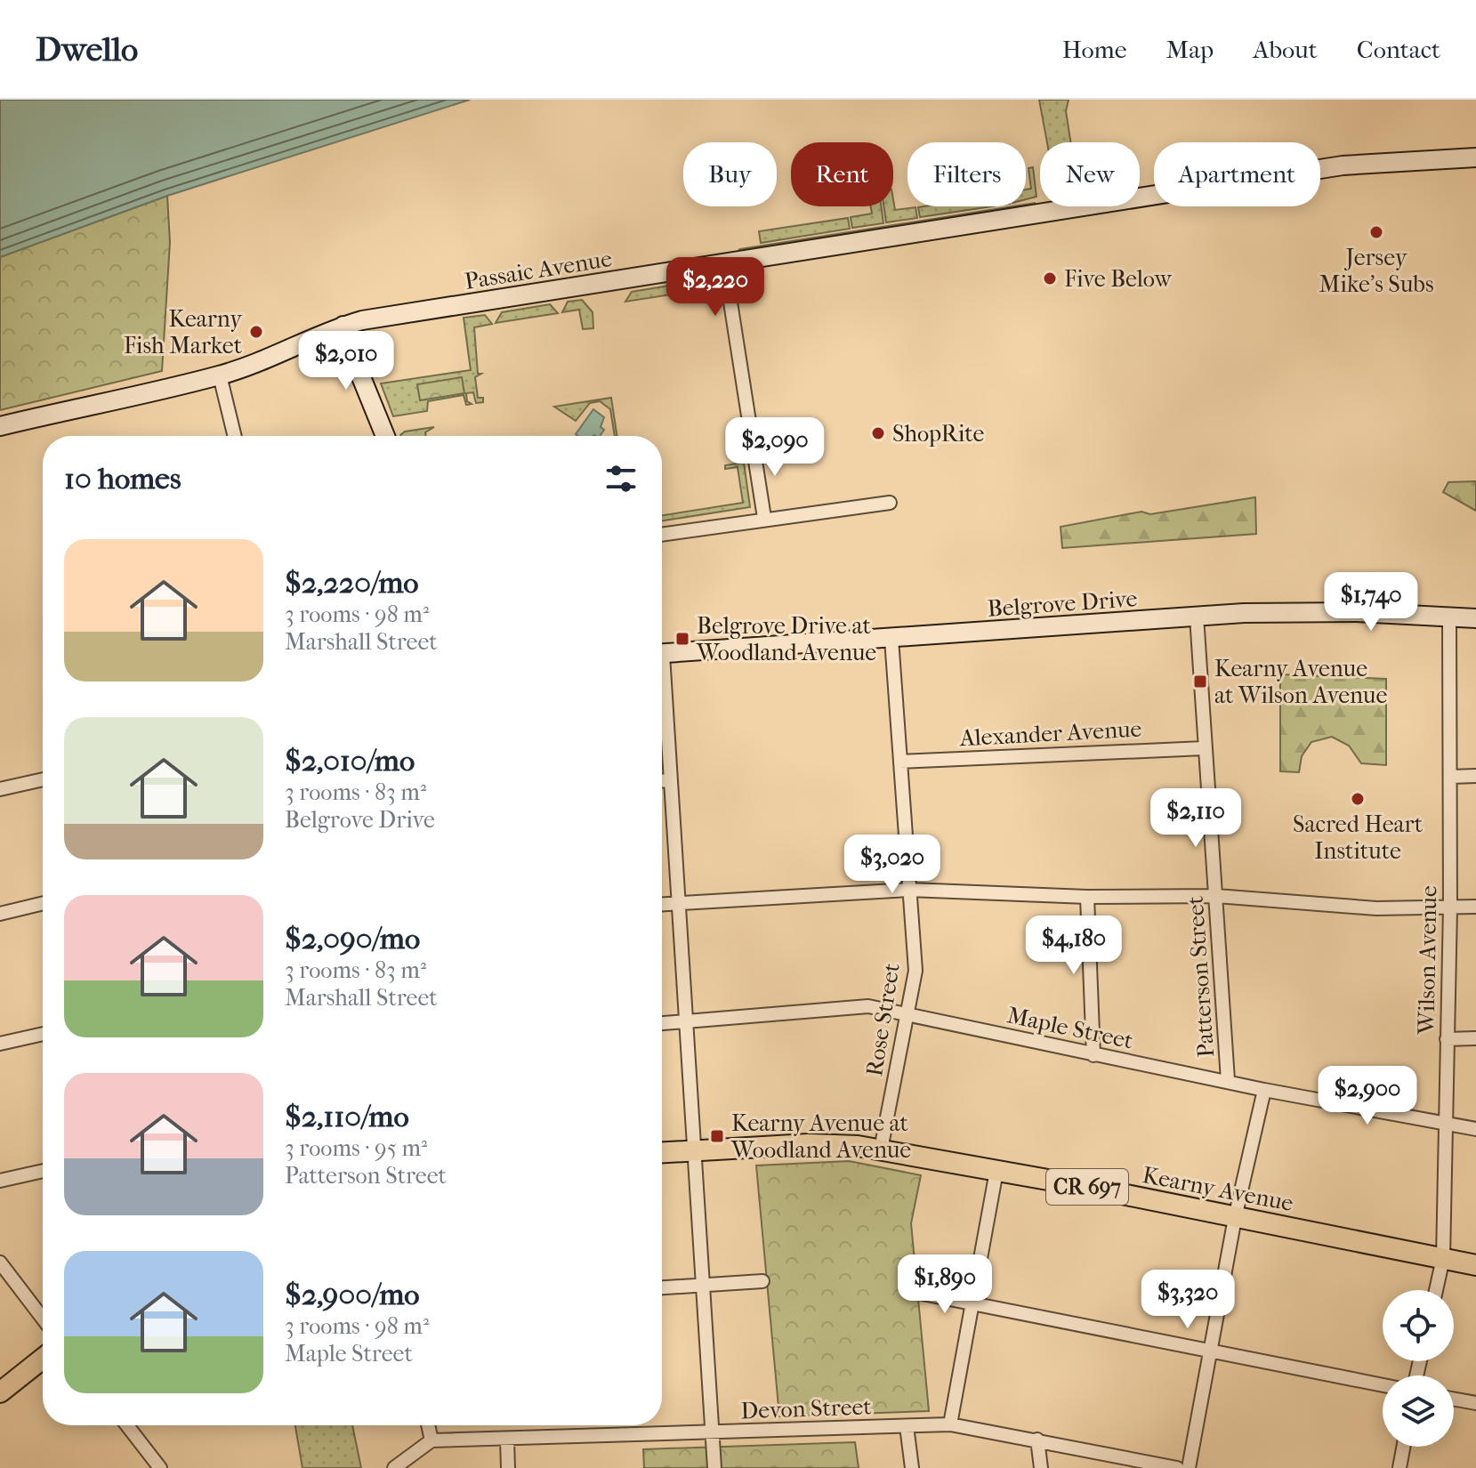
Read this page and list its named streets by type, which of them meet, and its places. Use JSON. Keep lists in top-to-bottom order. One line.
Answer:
{"streets":{"main road":["Passaic Avenue","Belgrove Drive","CR 697","Kearny Avenue"],"street":["Alexander Avenue","Wilson Avenue","Patterson Street","Rose Street","Maple Street","Devon Street"]},"crossings":[["Belgrove Drive","Wilson Avenue"],["Belgrove Drive","Patterson Street"],["Belgrove Drive","Rose Street"],["Alexander Avenue","Patterson Street"],["Alexander Avenue","Rose Street"],["Wilson Avenue","Maple Street"],["Wilson Avenue","Kearny Avenue"],["Patterson Street","Maple Street"],["Rose Street","Maple Street"],["Rose Street","Kearny Avenue"]],"places":{"other":["Jersey Mike's Subs","Five Below","Kearny Fish Market","ShopRite","Sacred Heart Institute"],"transit":["Belgrove Drive at Woodland Avenue","Kearny Avenue at Wilson Avenue","Kearny Avenue at Woodland Avenue"]},"page":{"header":"Dwello","nav":["Home","Map","About","Contact"],"chip":["Buy","Rent","Filters","New","Apartment"],"price":["$2,220","$2,010","$2,090","$1,740","$2,110","$3,020","$4,180","$2,900","$1,890","$3,320"],"heading":"10 homes","list":[{"name":"$2,220/mo","note":"3 rooms · 98 m² · Marshall Street"},{"name":"$2,010/mo","note":"3 rooms · 83 m² · Belgrove Drive"},{"name":"$2,090/mo","note":"3 rooms · 83 m² · Marshall Street"},{"name":"$2,110/mo","note":"3 rooms · 95 m² · Patterson Street"},{"name":"$2,900/mo","note":"3 rooms · 98 m² · Maple Street"}]}}
